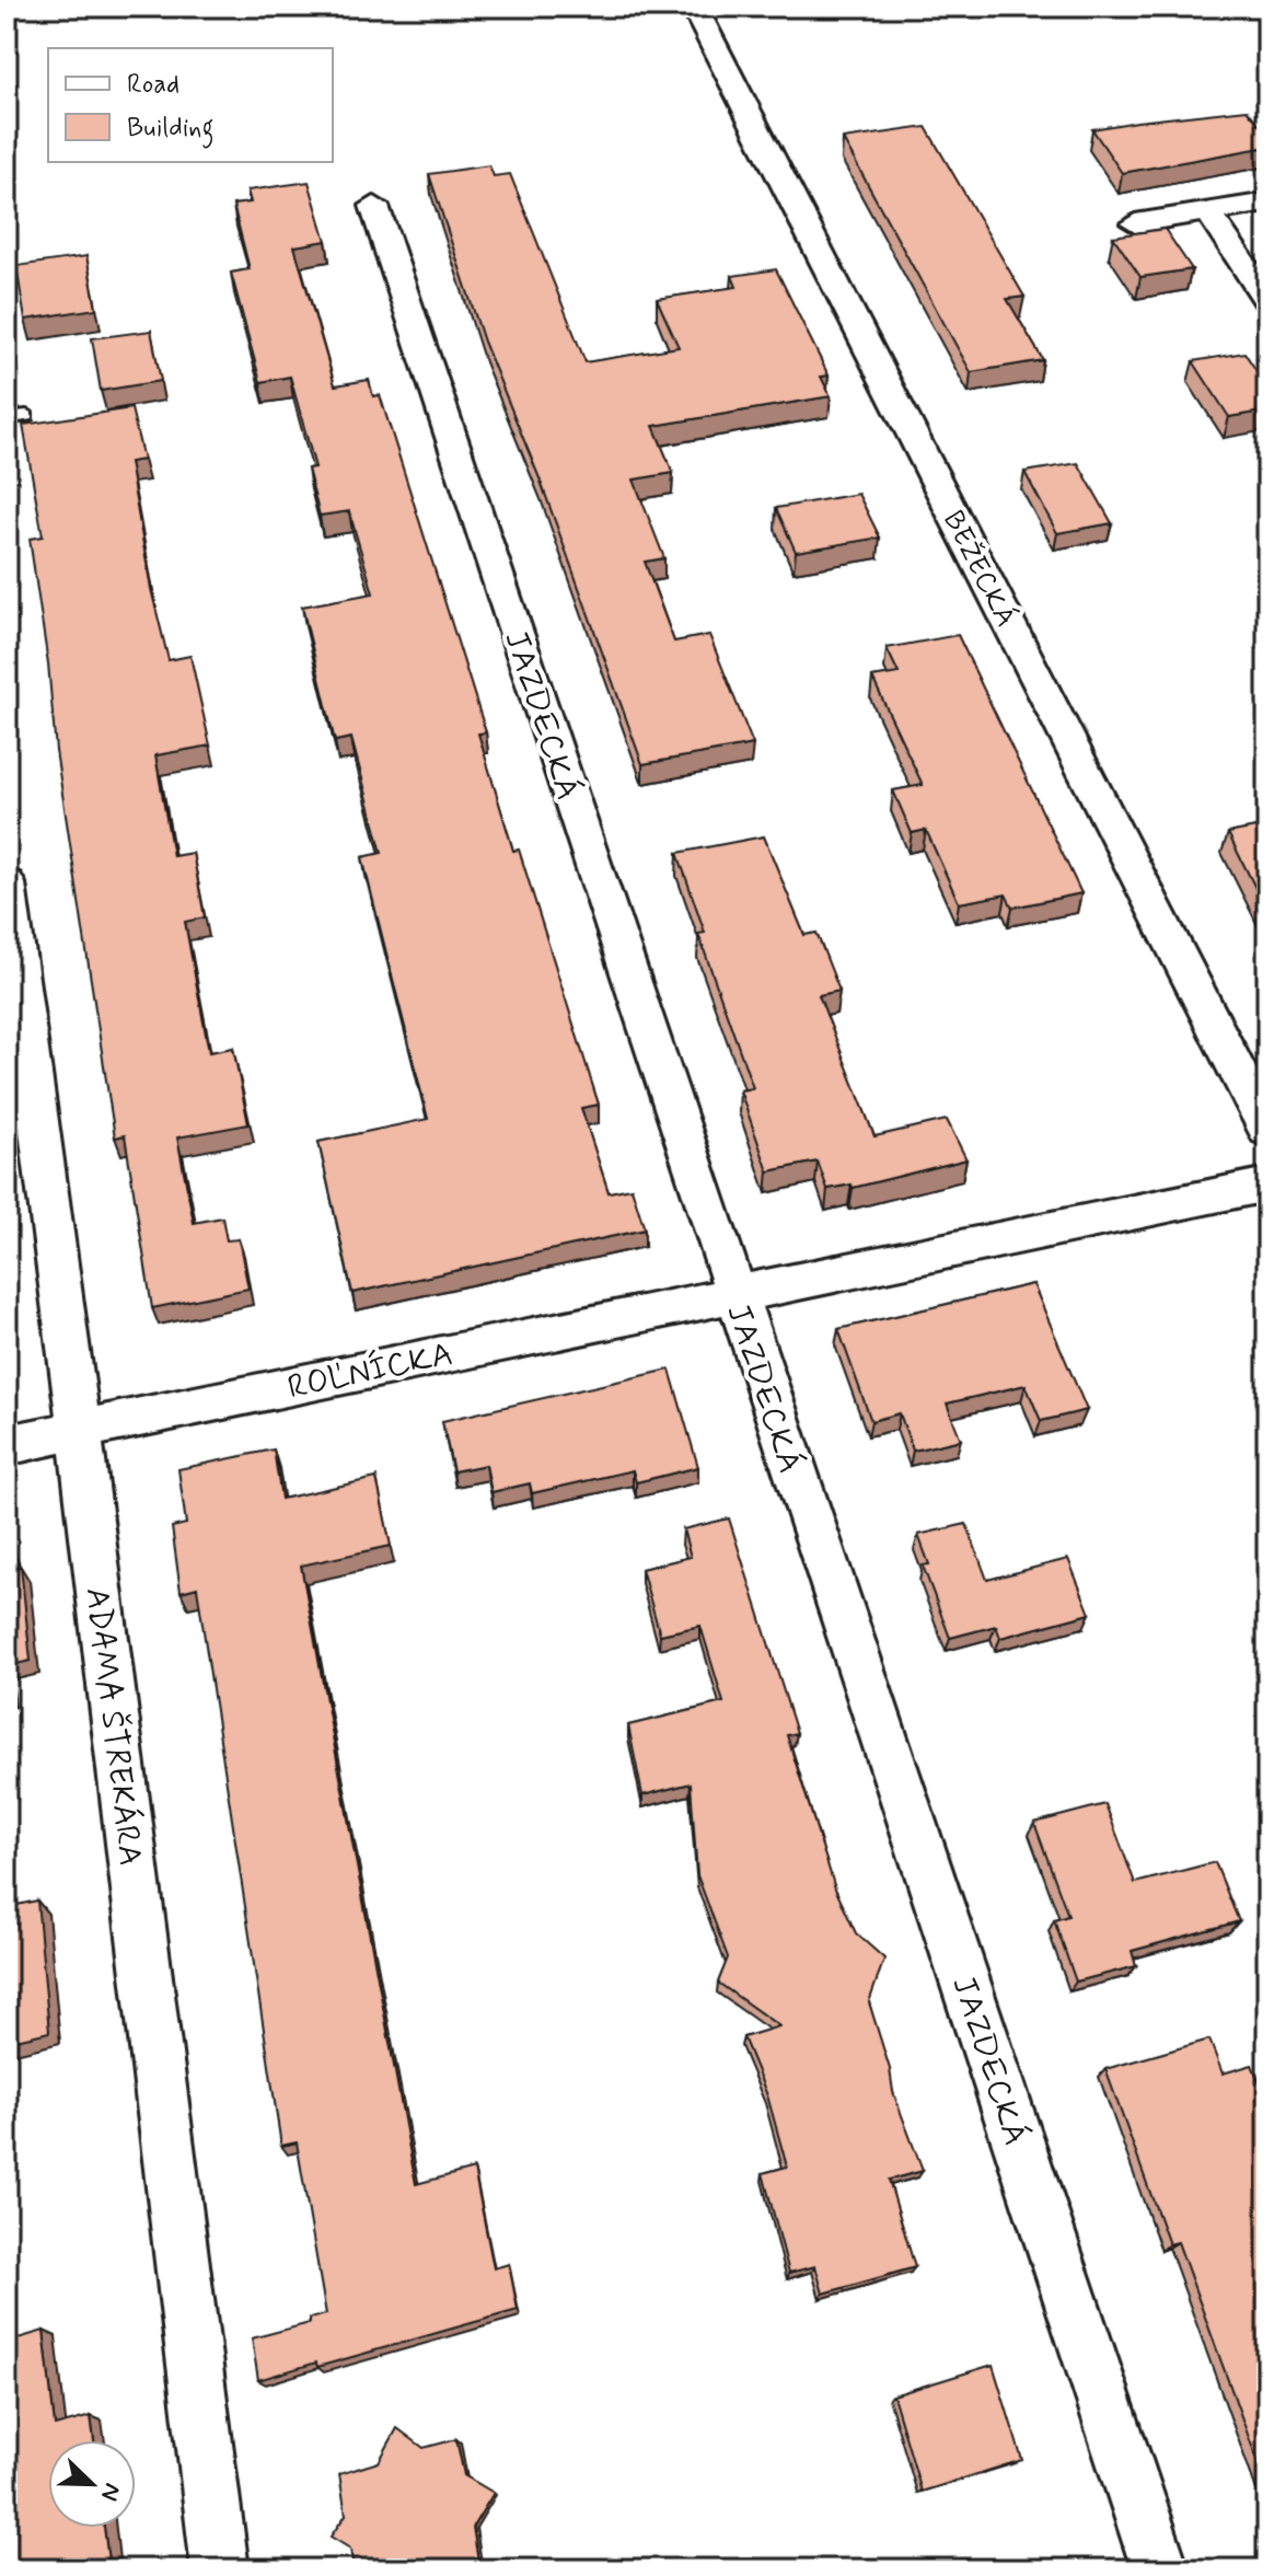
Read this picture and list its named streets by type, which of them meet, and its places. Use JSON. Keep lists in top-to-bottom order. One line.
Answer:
{"streets":{"street":["BEŽECKÁ","JAZDECKÁ","ROĽNÍCKA","ADAMA ŠTREKÁRA"]},"crossings":[["JAZDECKÁ","ROĽNÍCKA"],["ROĽNÍCKA","ADAMA ŠTREKÁRA"]],"legend":["Road","Building"],"north":"bottom right"}
